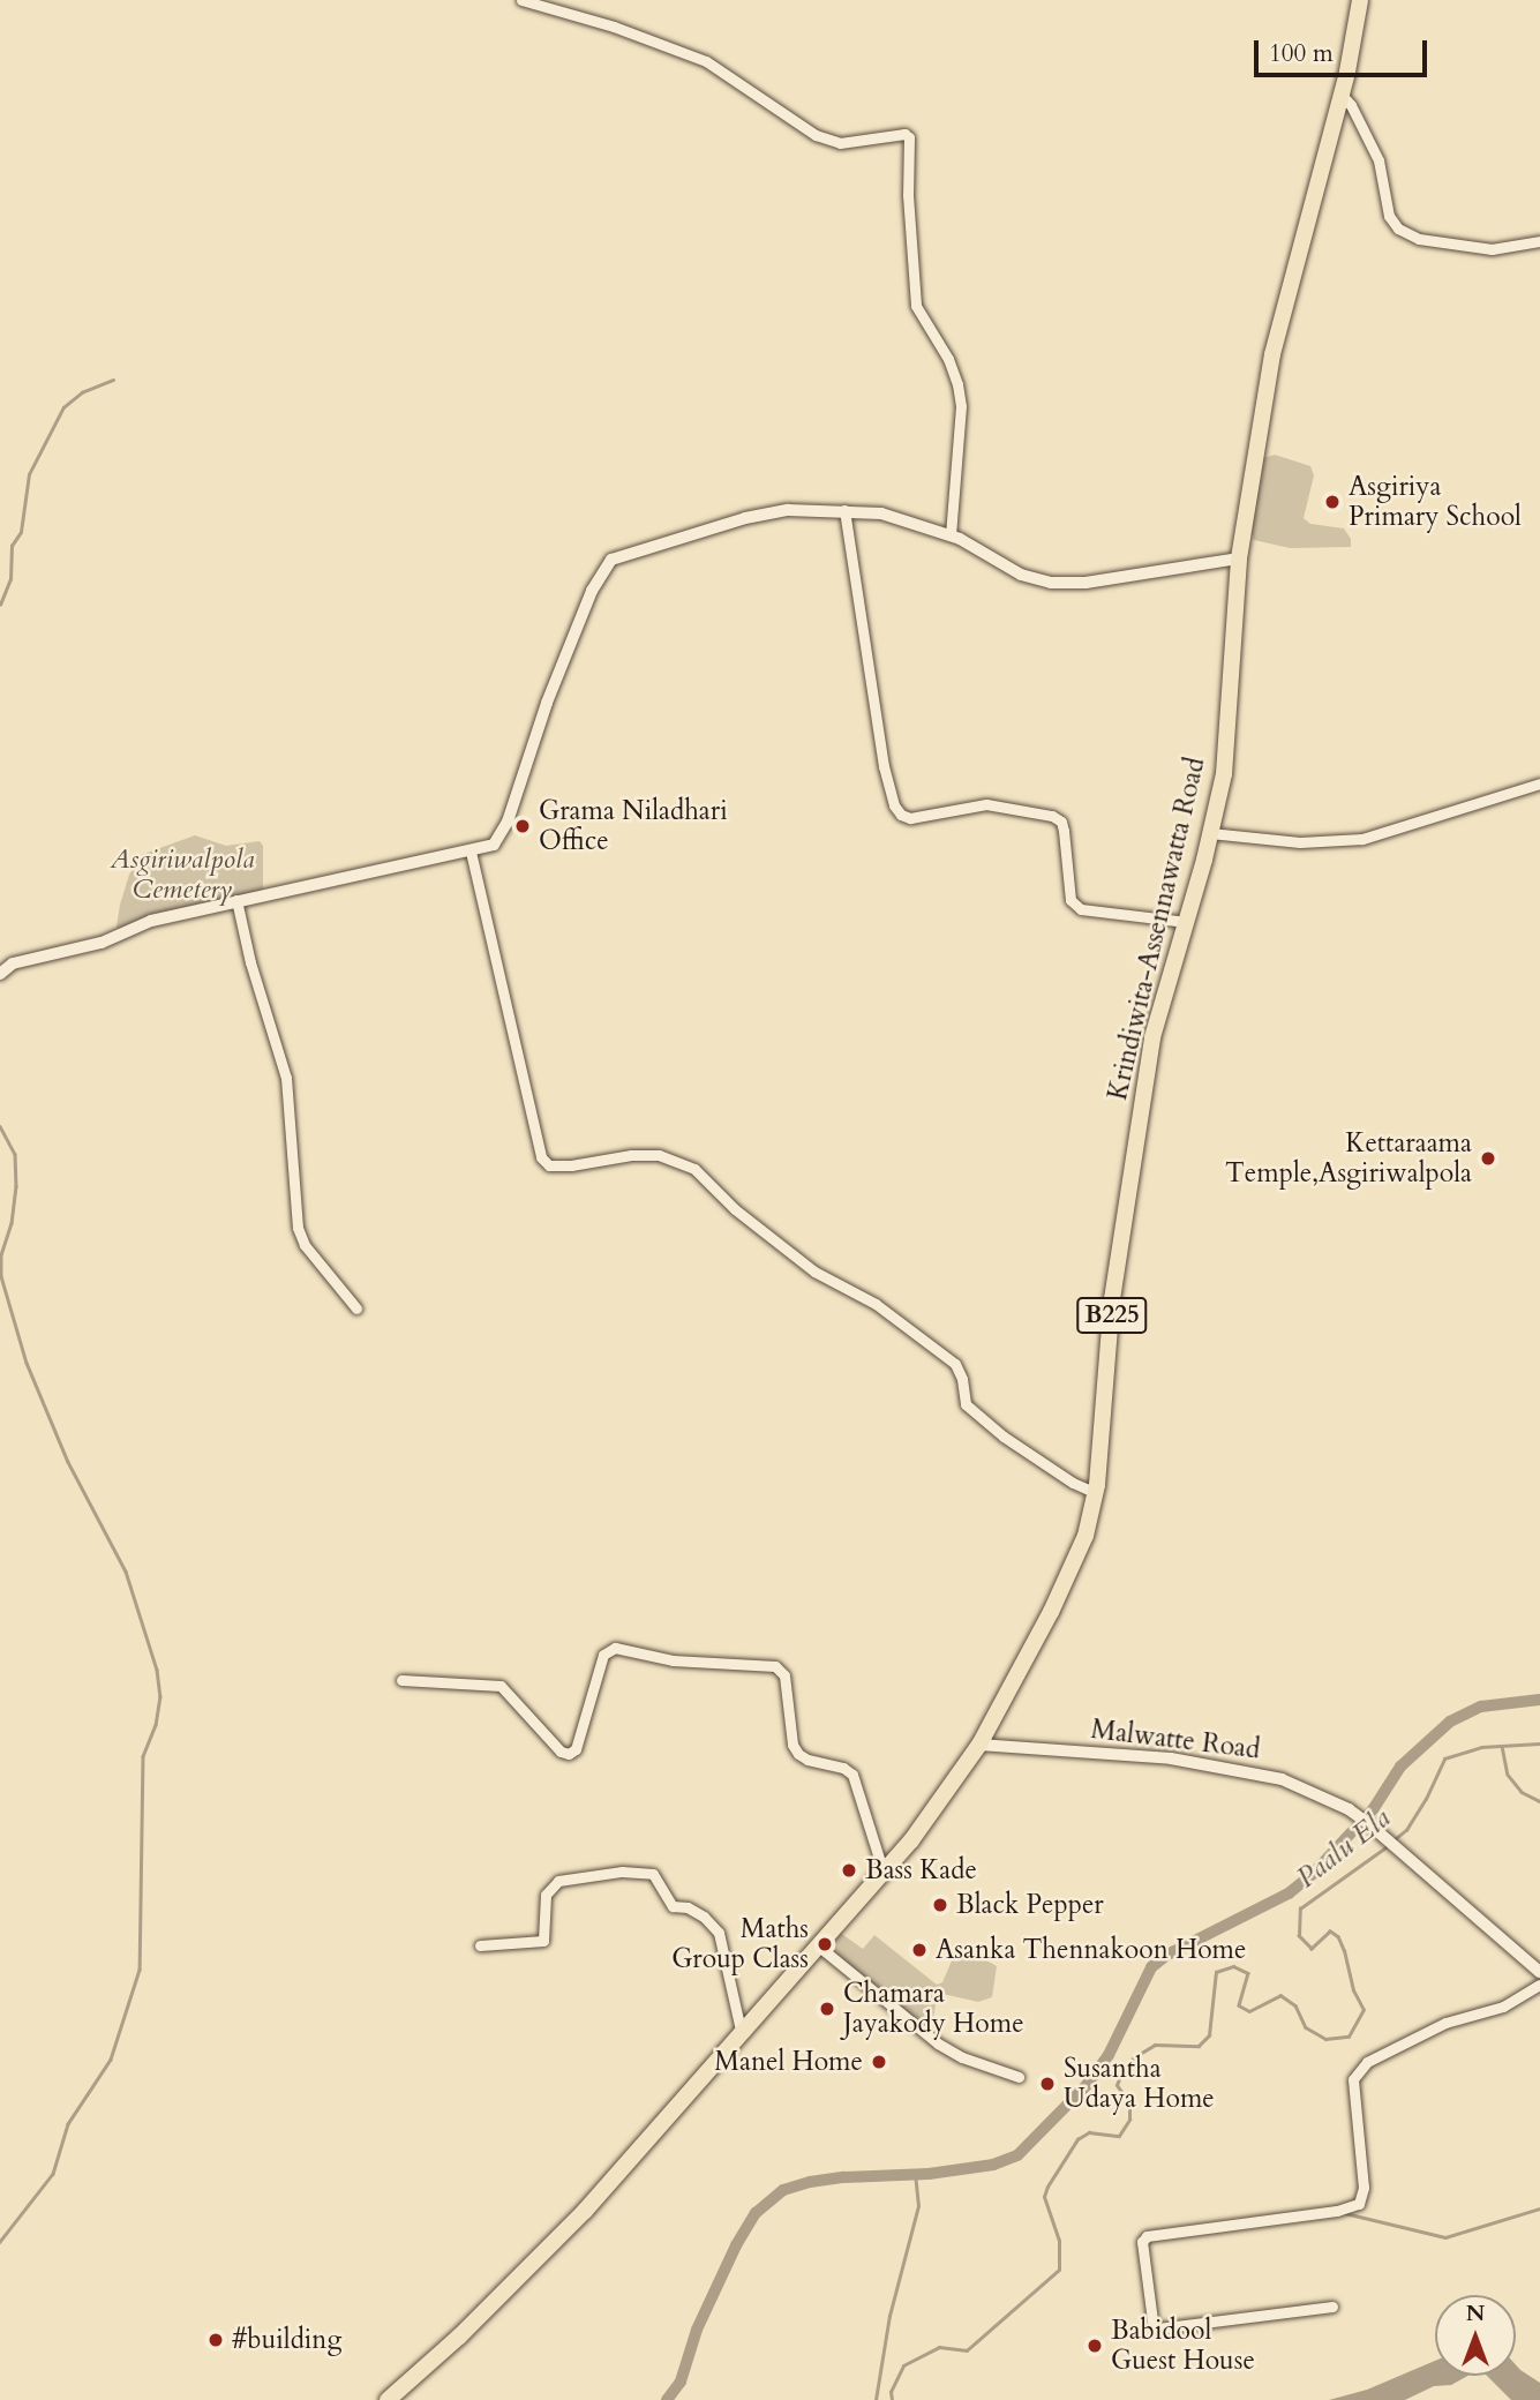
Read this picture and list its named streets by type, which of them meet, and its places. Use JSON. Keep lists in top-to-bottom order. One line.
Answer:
{"streets":{"main road":["Krindiwita-Assennawatta Road","B225"],"street":["Malwatte Road"]},"crossings":[["Krindiwita-Assennawatta Road","Malwatte Road"]],"water":["Paalu Ela"],"parks":["Asgiriwalpola Cemetery"],"places":["Asgiriya Primary School","Grama Niladhari Office","Kettaraama Temple,Asgiriwalpola","Bass Kade","Black Pepper","Maths Group Class","Asanka Thennakoon Home","Chamara Jayakody Home","Manel Home","Susantha Udaya Home","#building","Babidool Guest House"],"scale_bar":"100 m","north":"top"}
